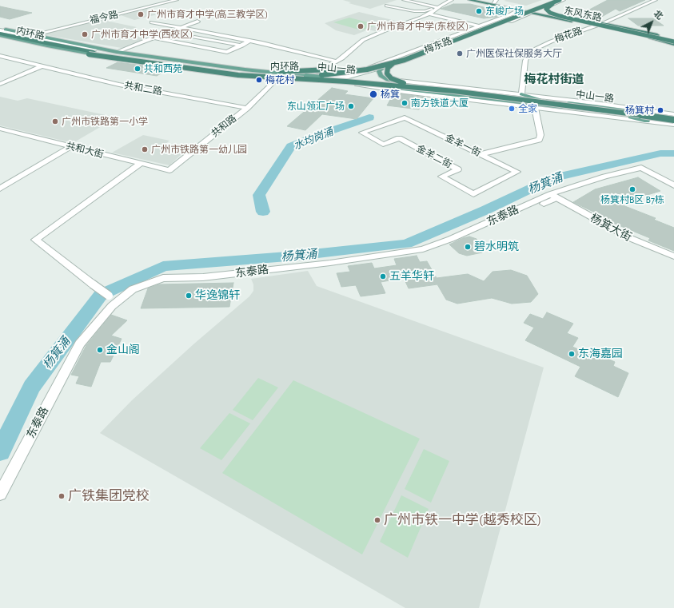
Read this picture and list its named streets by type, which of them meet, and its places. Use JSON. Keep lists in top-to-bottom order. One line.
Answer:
{"streets":{"highway":["东风东路","内环路"],"main road":["中山一路"],"street":["福今路","梅花路","梅东路","共和二路","共和路","金羊一街","共和大街","金羊二街","东泰路","杨箕大街"]},"crossings":[["东风东路","梅花路"],["东风东路","梅东路"],["福今路","中山一路"],["内环路","中山一路"],["梅东路","中山一路"],["中山一路","共和路"],["共和二路","共和路"],["共和路","共和大街"],["金羊一街","金羊二街"],["东泰路","杨箕大街"]],"districts":["梅花村街道"],"water":["水均岗涌","杨箕涌"],"places":["东峻广场","广州市育才中学(高三教学区)","广州市育才中学(东校区)","广州市育才中学(西校区)","广州医保社保服务大厅","共和西苑","梅花村","杨箕","南方铁道大厦","东山领汇广场","全家","杨箕村","广州市铁路第一小学","广州市铁路第一幼儿园","杨箕村B区 B7栋","碧水明筑","五羊华轩","华逸锦轩","金山阁","东海嘉园","广铁集团党校","广州市铁一中学(越秀校区)"],"north":"top right"}
